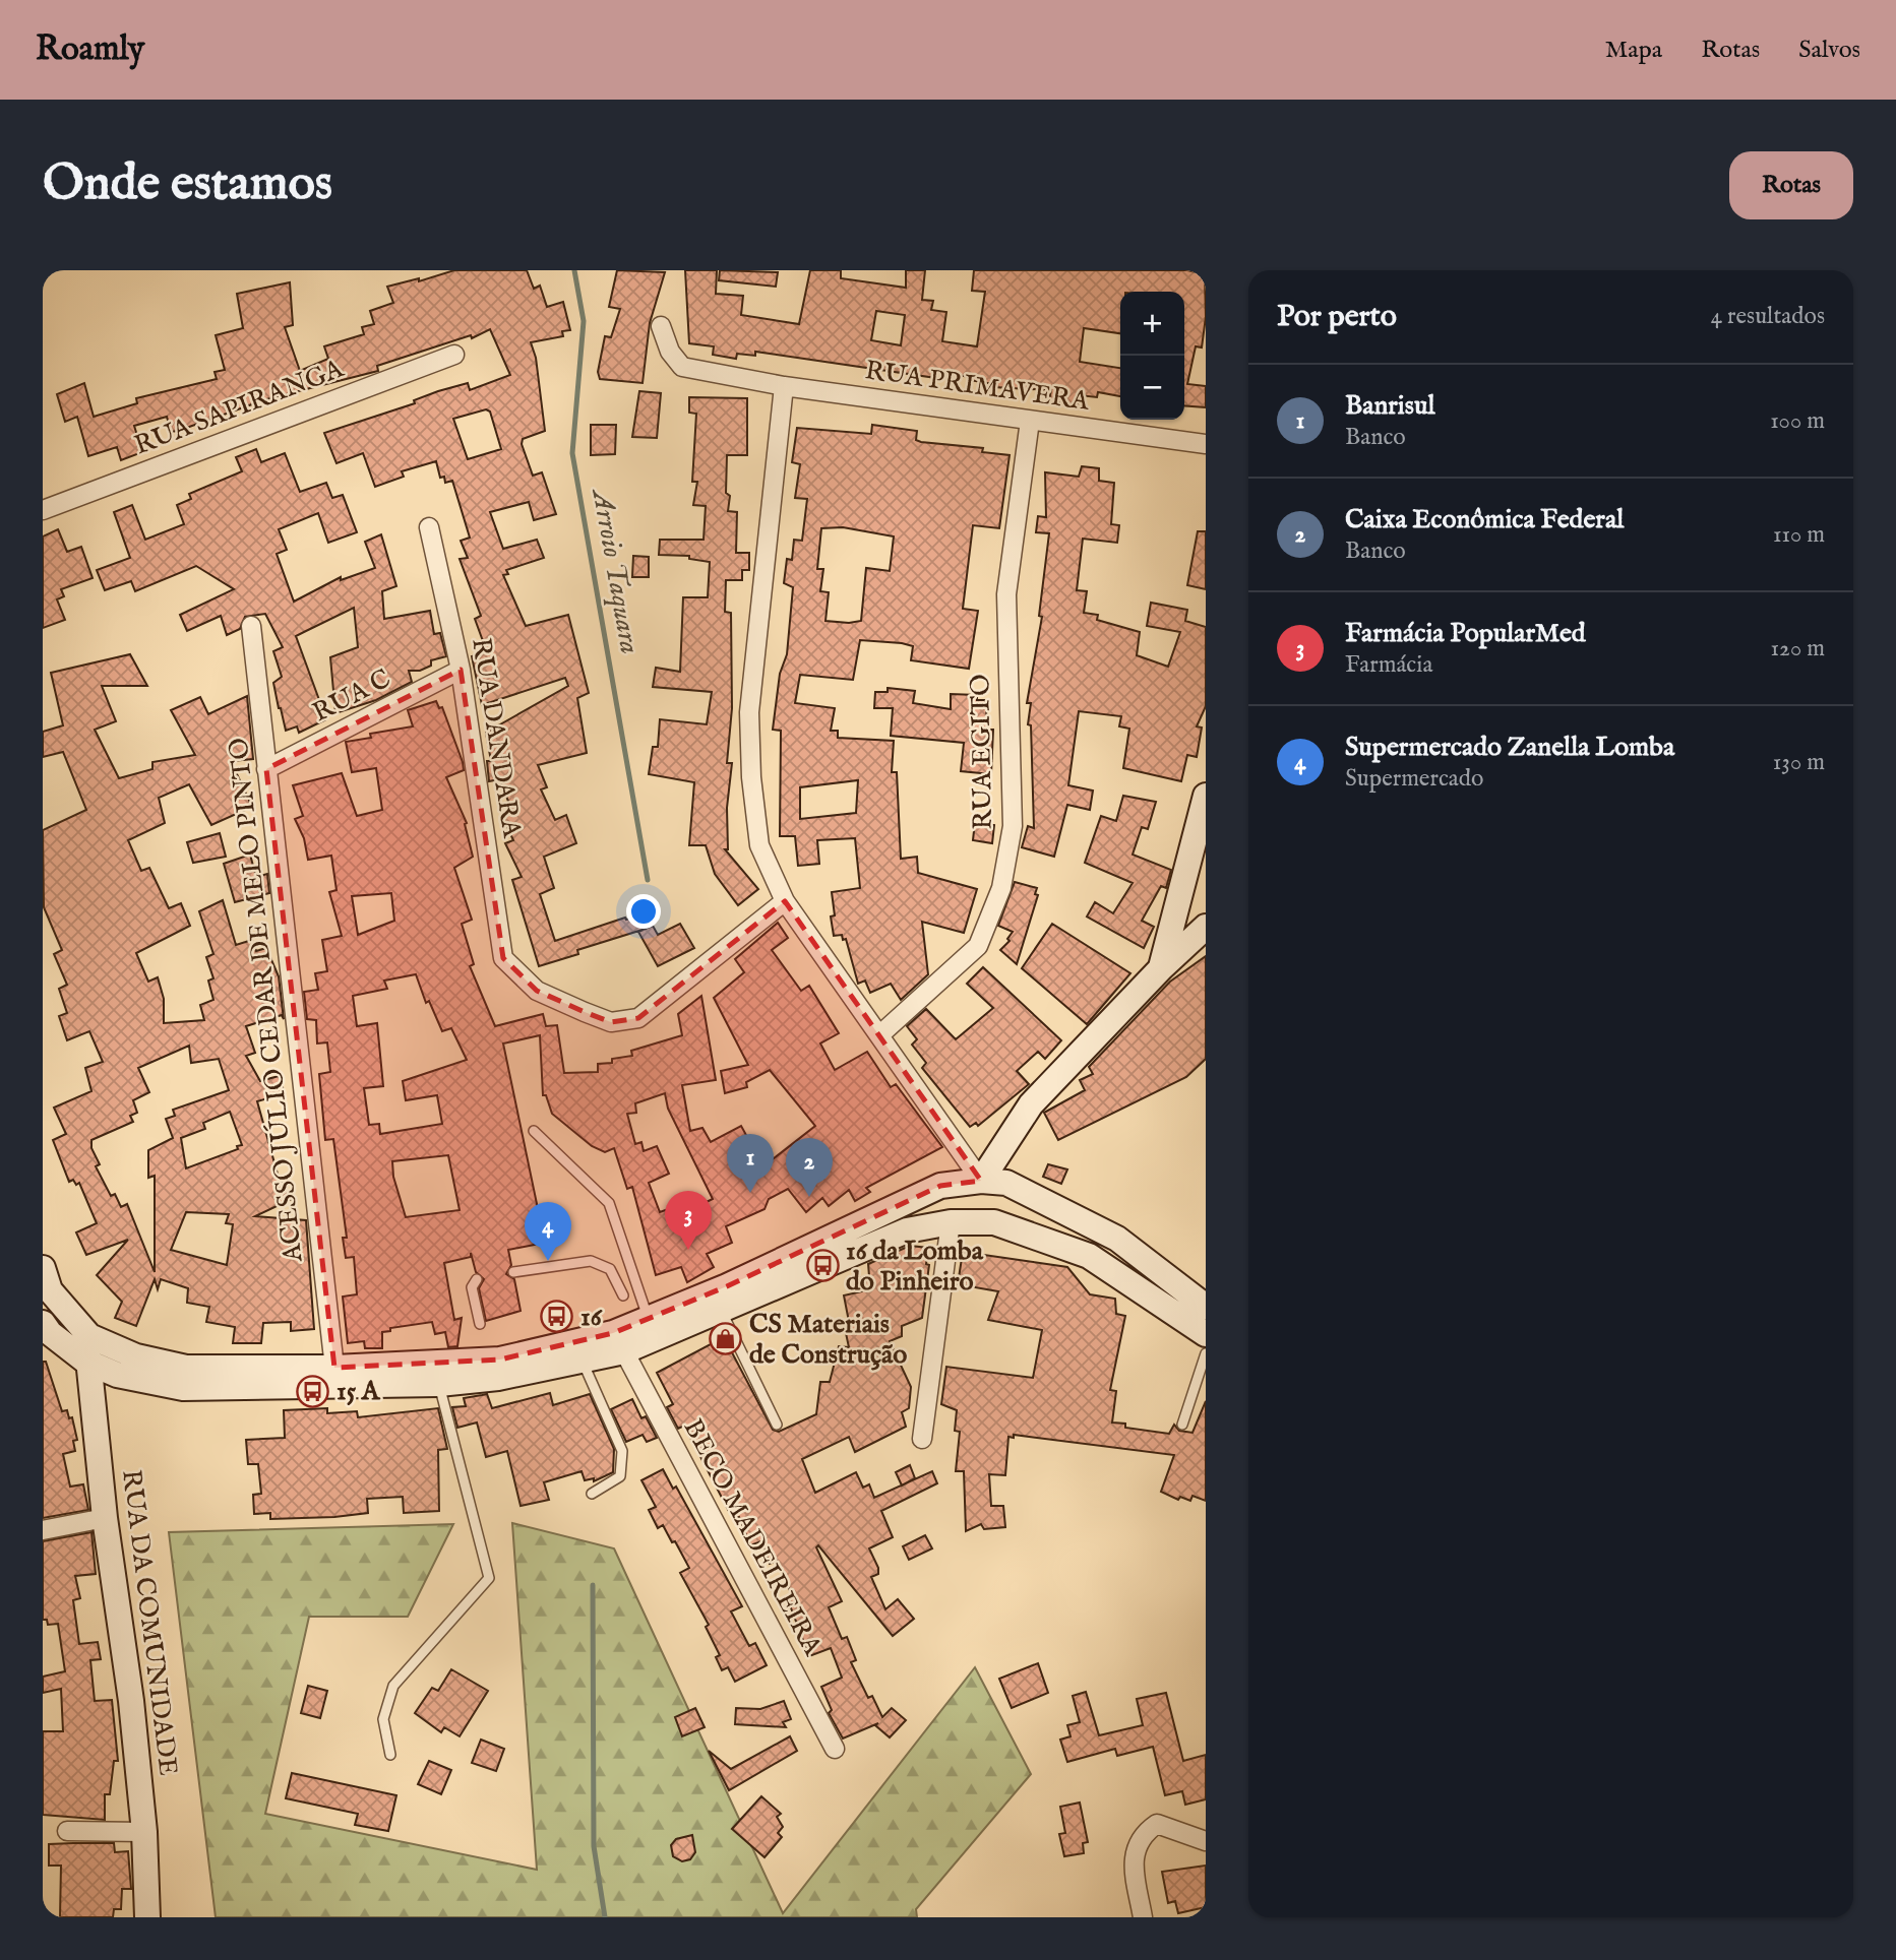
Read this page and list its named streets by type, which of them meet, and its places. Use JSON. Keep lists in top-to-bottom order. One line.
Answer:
{"streets":{"main road":["RUA DA COMUNIDADE"],"street":["RUA PRIMAVERA","RUA SAPIRANGA","RUA C","RUA DANDARA","RUA EGITO","ACESSO JÚLIO CEDAR DE MELO PINTO","BECO MADEIREIRA"]},"crossings":[["RUA PRIMAVERA","RUA EGITO"],["RUA C","RUA DANDARA"],["RUA C","ACESSO JÚLIO CEDAR DE MELO PINTO"]],"water":["Arroio Taquara"],"places":{"bus stop":["16 da Lomba do Pinheiro","16","15 A"],"shop":["CS Materiais de Construção"]},"page":{"header":"Roamly","nav":["Mapa","Rotas","Salvos"],"buttons":"Rotas","title":"Onde estamos","heading":["Por perto","4 resultados"],"map_buttons":["+","−"],"list":[{"mark":"1","name":"Banrisul","note":"Banco","value":"100 m"},{"mark":"2","name":"Caixa Econômica Federal","note":"Banco","value":"110 m"},{"mark":"3","name":"Farmácia PopularMed","note":"Farmácia","value":"120 m"},{"mark":"4","name":"Supermercado Zanella Lomba","note":"Supermercado","value":"130 m"}],"pins":["1","2","3","4"]}}
